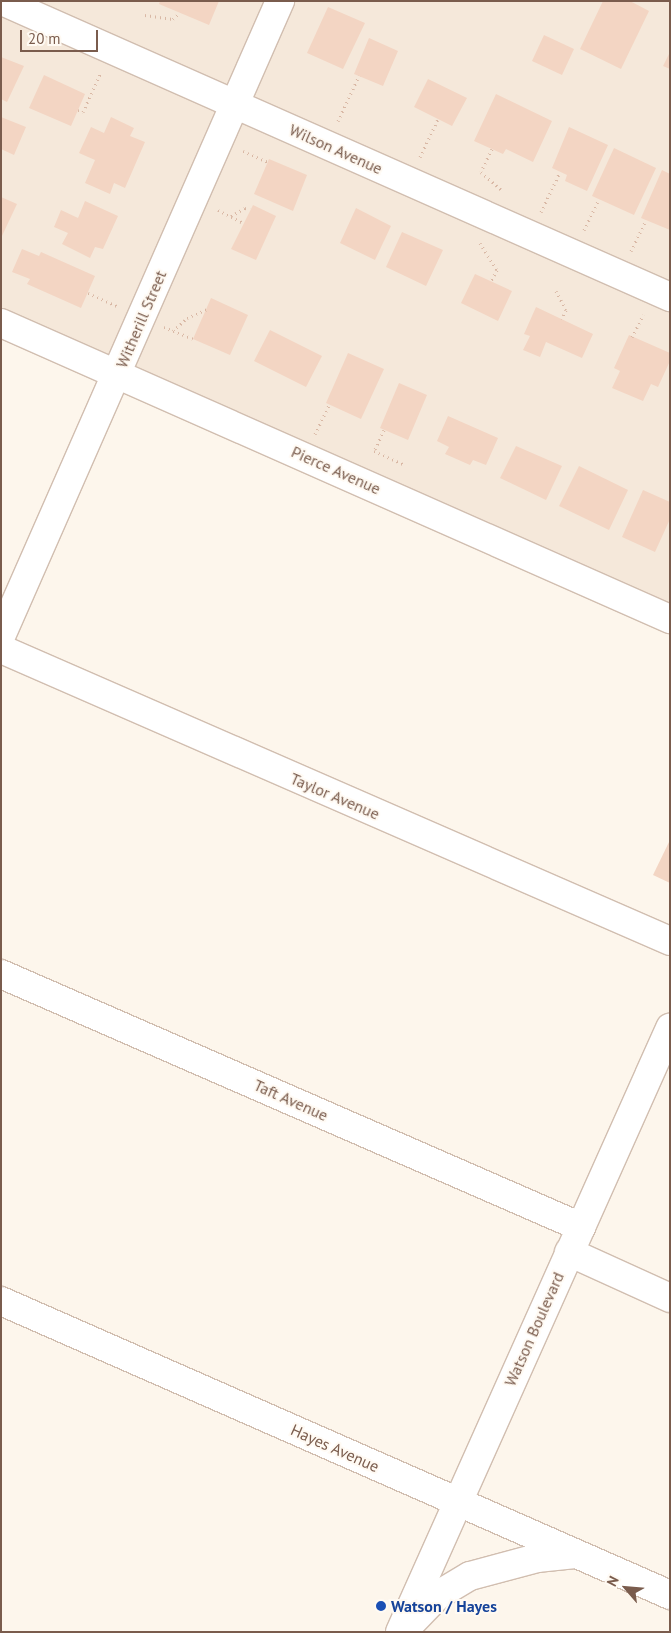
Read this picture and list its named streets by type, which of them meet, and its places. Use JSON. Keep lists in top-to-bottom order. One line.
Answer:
{"streets":{"street":["Wilson Avenue","Witherill Street","Pierce Avenue","Taylor Avenue","Taft Avenue","Watson Boulevard","Hayes Avenue"]},"crossings":[["Wilson Avenue","Witherill Street"],["Witherill Street","Pierce Avenue"],["Taft Avenue","Watson Boulevard"],["Watson Boulevard","Hayes Avenue"]],"places":["Watson / Hayes"],"scale_bar":"20 m","north":"top left"}
